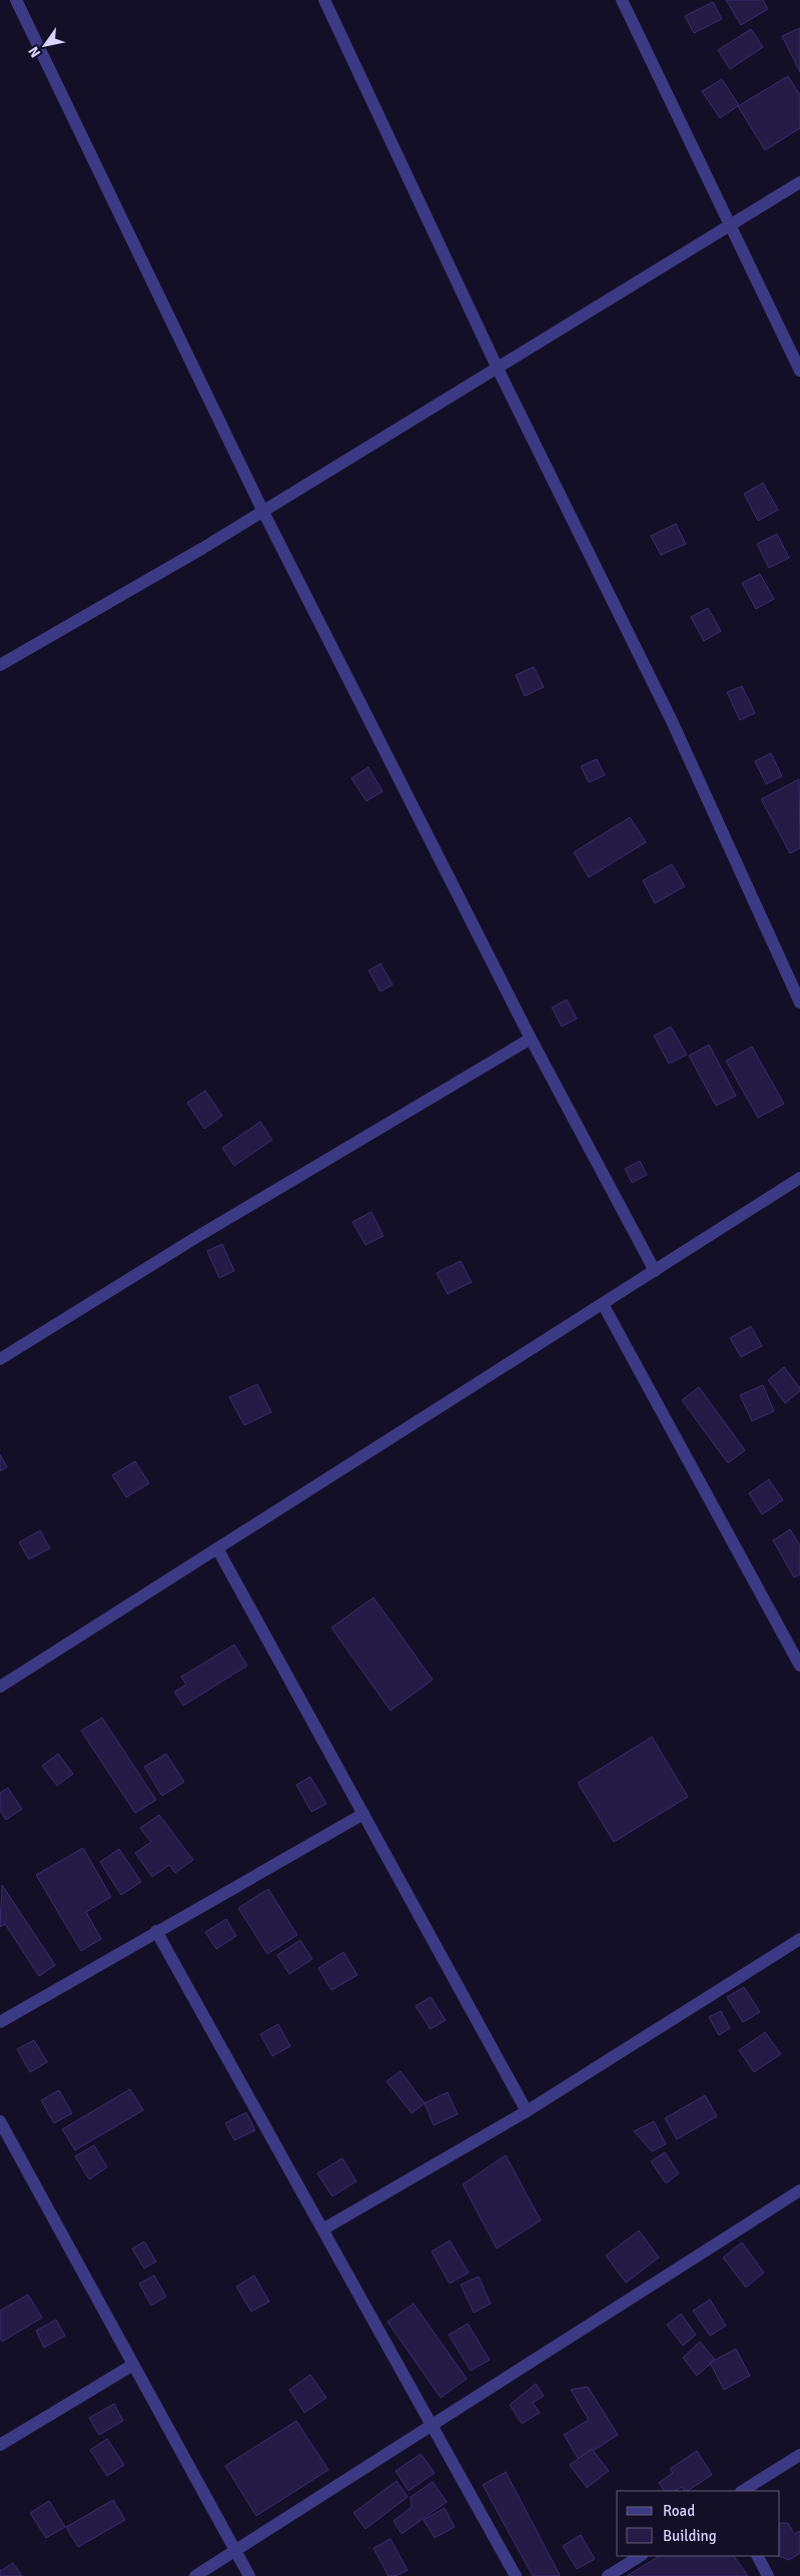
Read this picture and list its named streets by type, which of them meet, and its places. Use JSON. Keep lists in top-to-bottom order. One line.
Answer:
{"legend":["Road","Building"],"north":"bottom left"}
